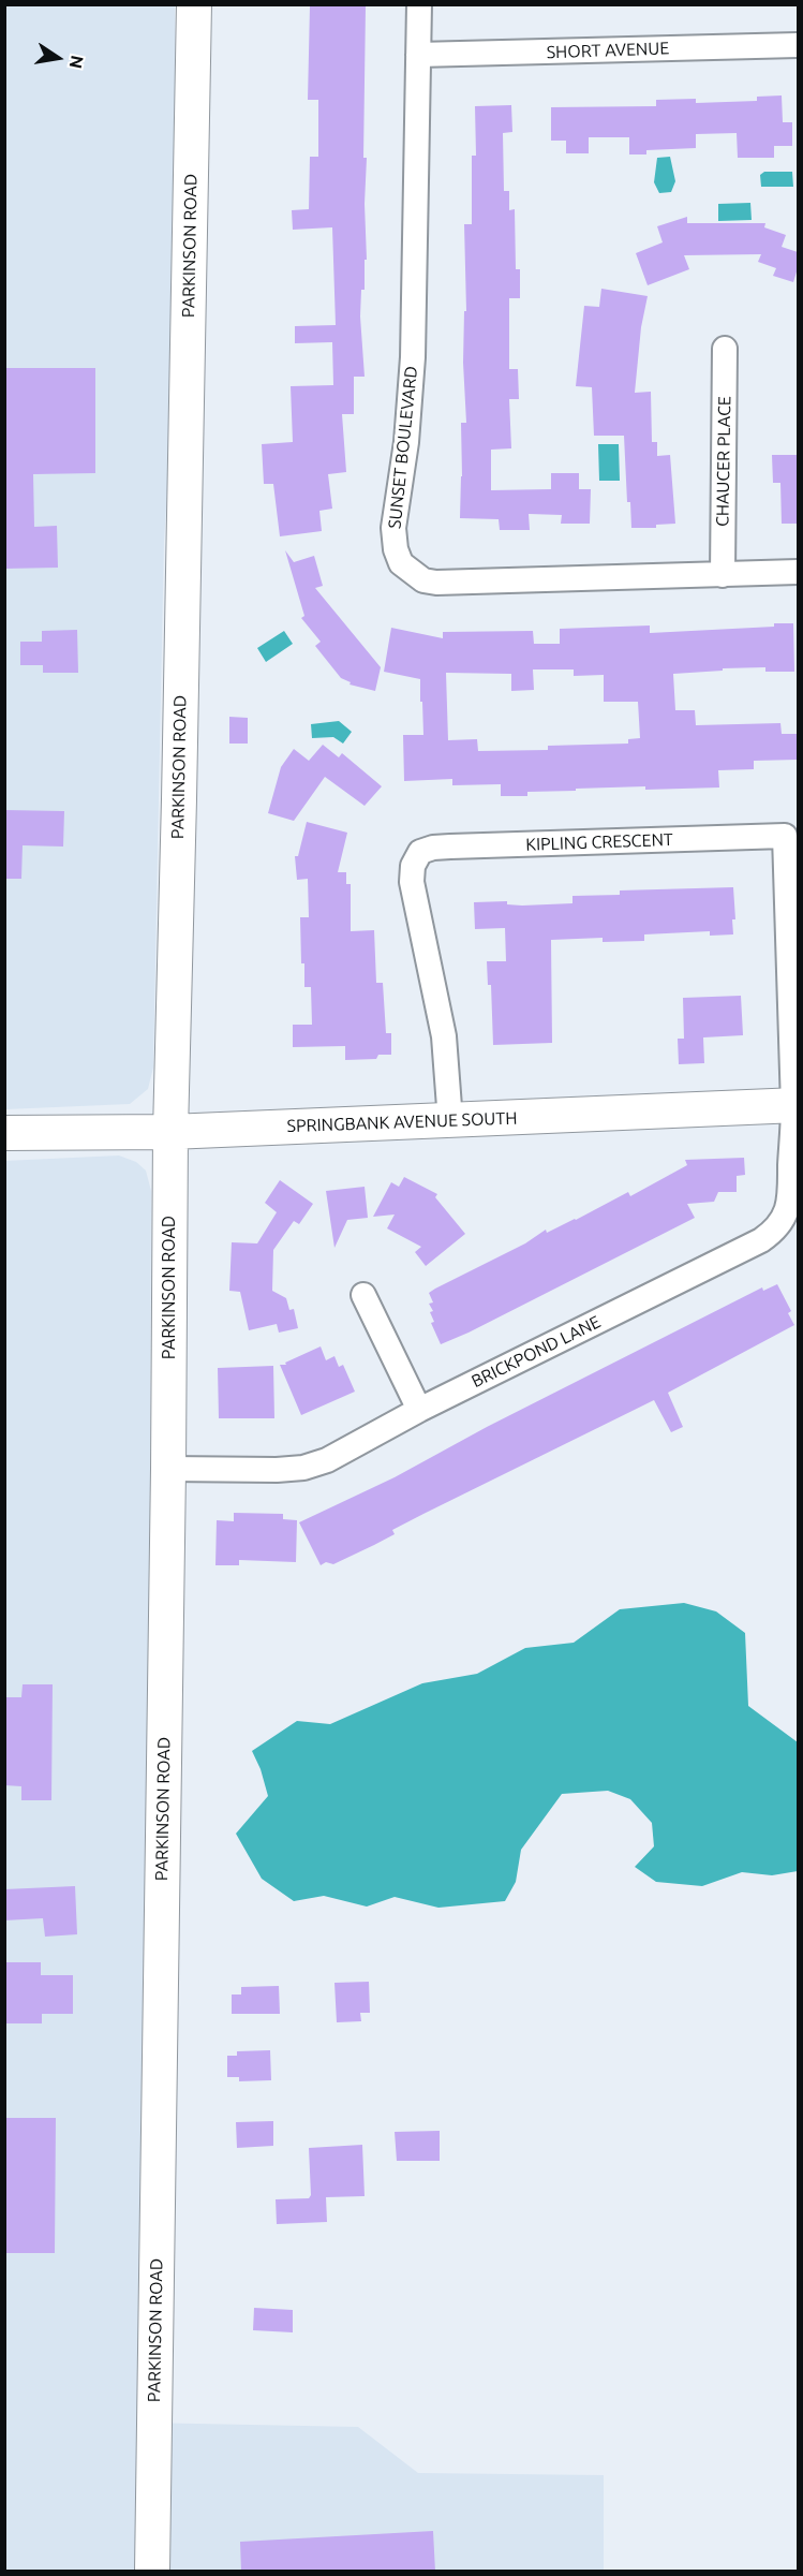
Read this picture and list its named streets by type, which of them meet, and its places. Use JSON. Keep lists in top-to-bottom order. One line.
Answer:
{"streets":{"main road":["PARKINSON ROAD","SPRINGBANK AVENUE SOUTH"],"street":["SHORT AVENUE","SUNSET BOULEVARD","CHAUCER PLACE","KIPLING CRESCENT","BRICKPOND LANE"]},"crossings":[["SHORT AVENUE","SUNSET BOULEVARD"],["PARKINSON ROAD","SPRINGBANK AVENUE SOUTH"],["PARKINSON ROAD","BRICKPOND LANE"],["SUNSET BOULEVARD","CHAUCER PLACE"],["KIPLING CRESCENT","SPRINGBANK AVENUE SOUTH"],["KIPLING CRESCENT","BRICKPOND LANE"],["SPRINGBANK AVENUE SOUTH","BRICKPOND LANE"]],"north":"right"}
